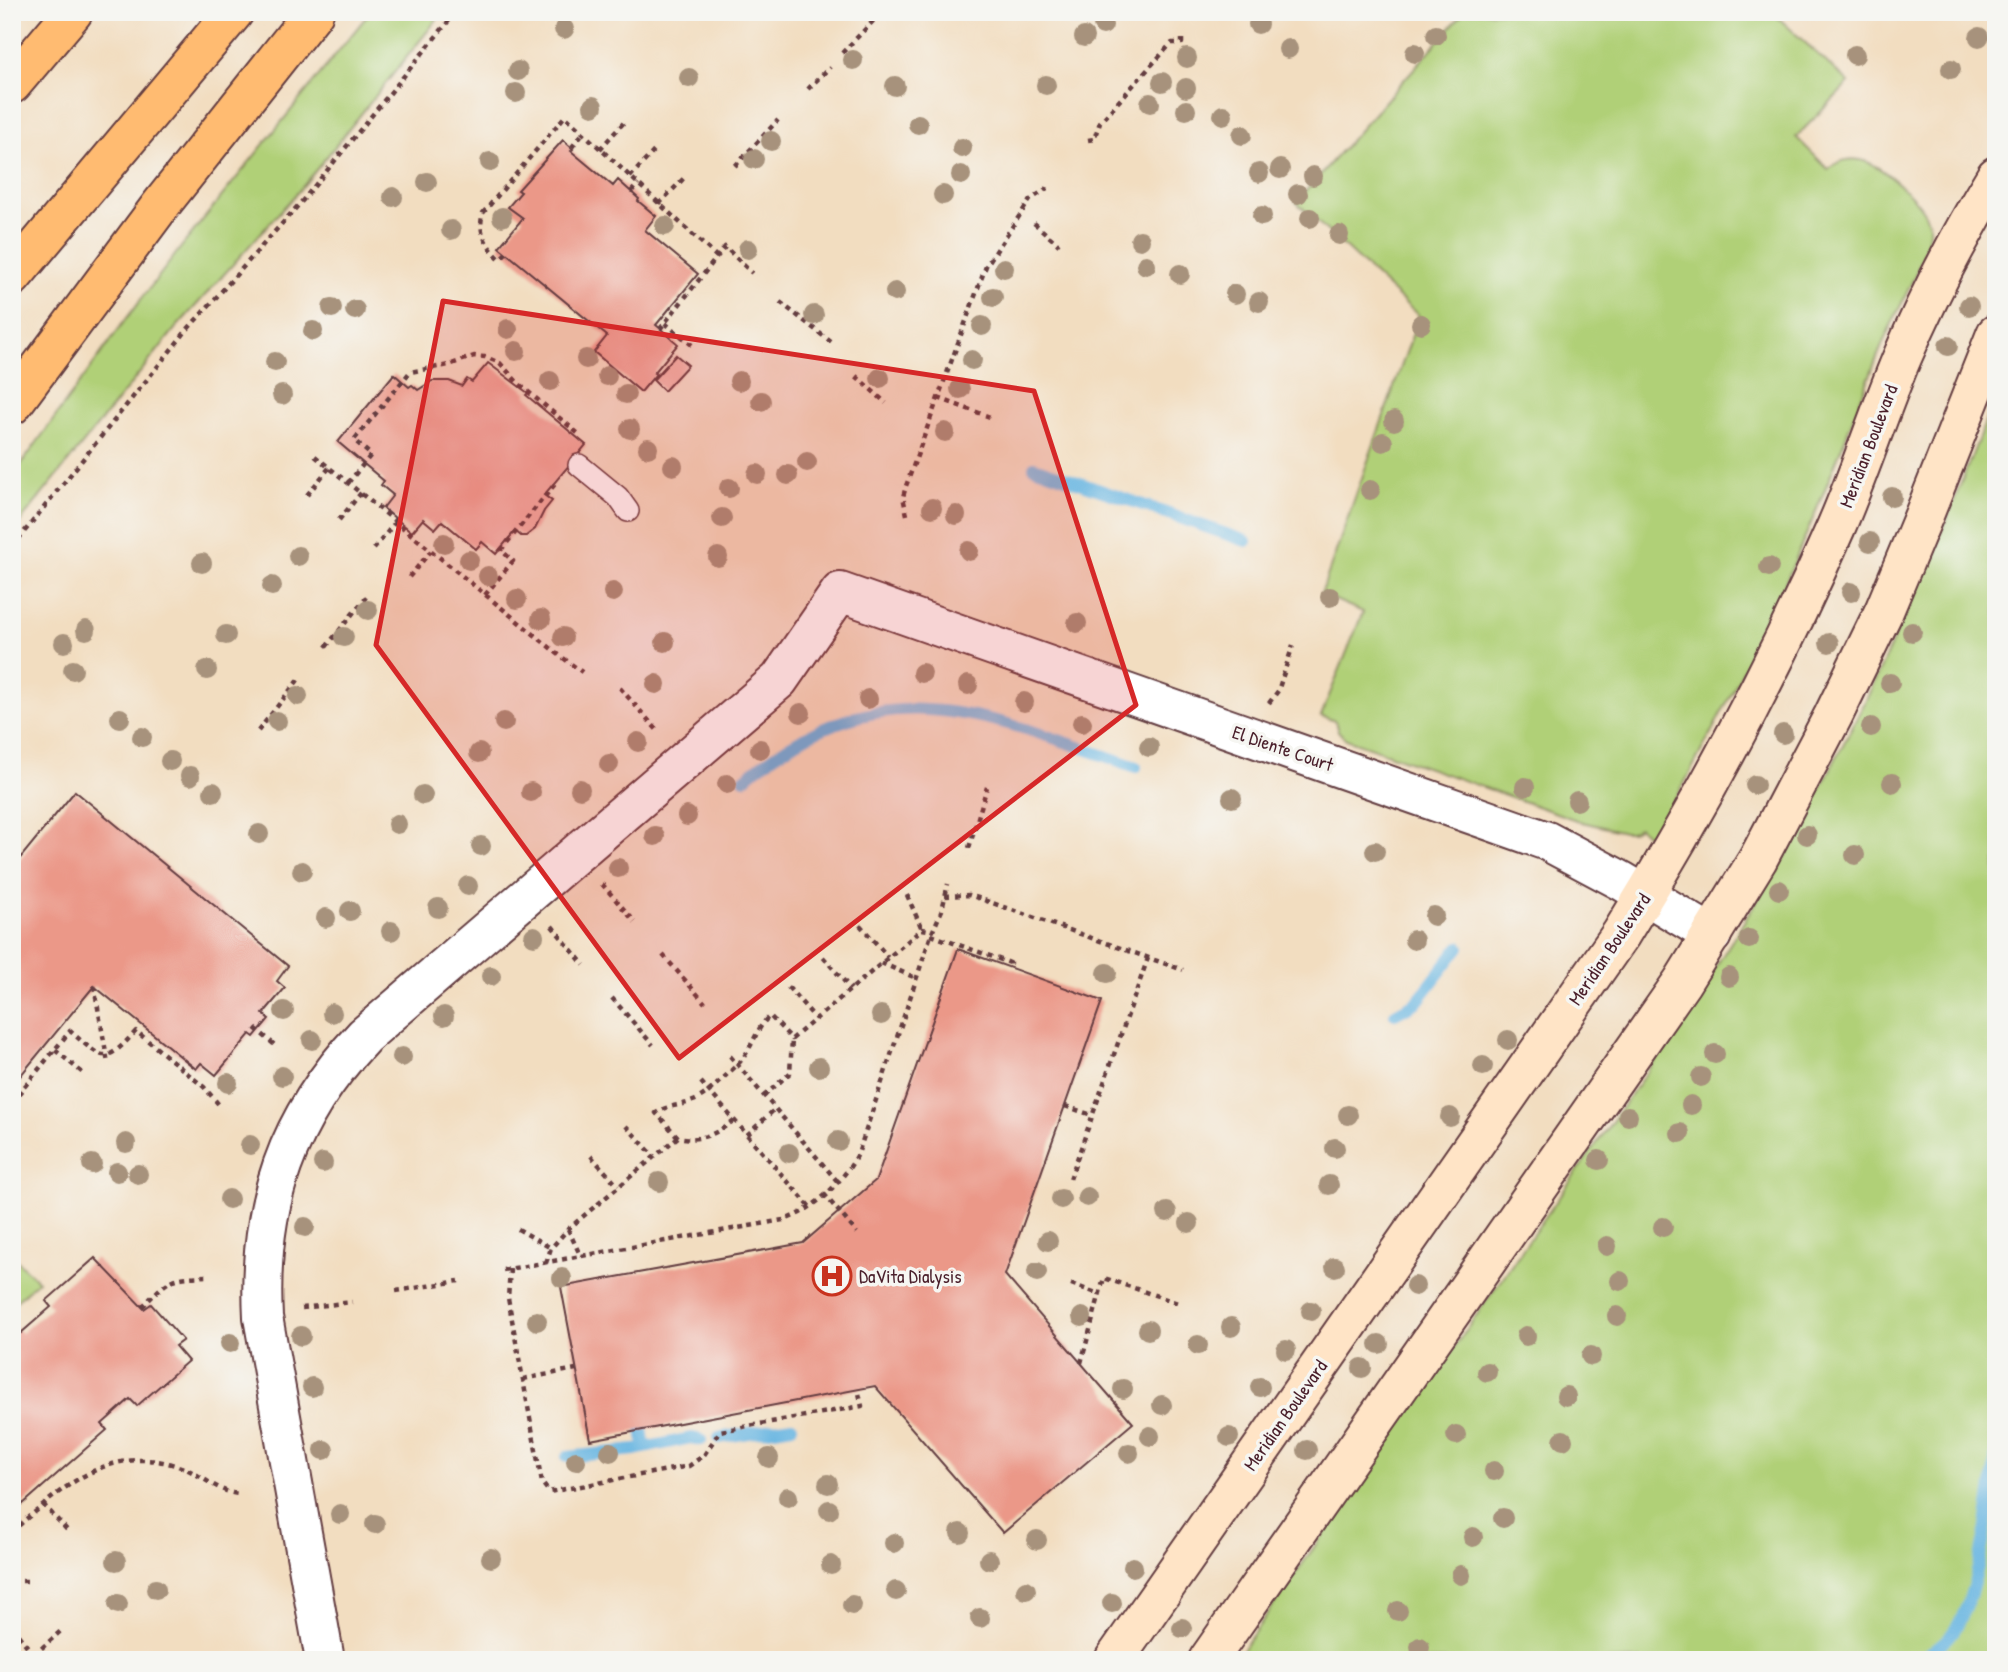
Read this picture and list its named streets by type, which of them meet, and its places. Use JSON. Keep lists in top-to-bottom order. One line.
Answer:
{"streets":{"main road":["Meridian Boulevard"],"street":["El Diente Court"]},"crossings":[["Meridian Boulevard","El Diente Court"]],"places":{"hospital":["DaVita Dialysis"]}}
